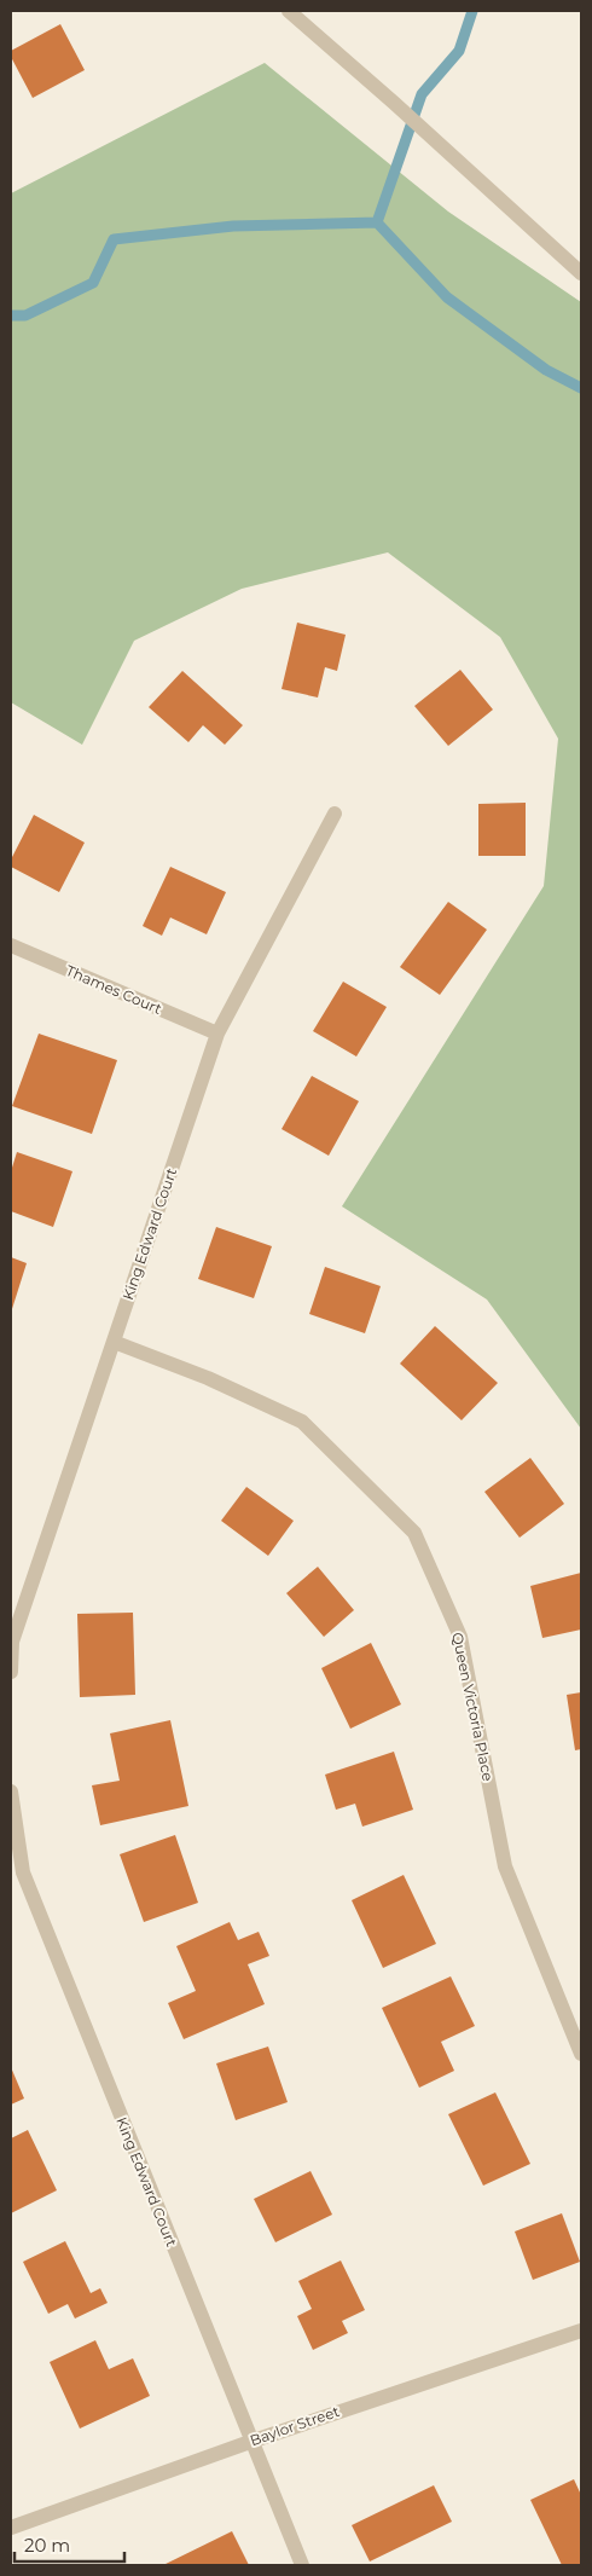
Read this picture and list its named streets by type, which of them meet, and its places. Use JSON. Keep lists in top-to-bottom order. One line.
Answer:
{"streets":{"street":["Thames Court","King Edward Court","Queen Victoria Place","Baylor Street"]},"crossings":[["Thames Court","King Edward Court"],["King Edward Court","Queen Victoria Place"],["King Edward Court","Baylor Street"]],"scale_bar":"20 m"}
